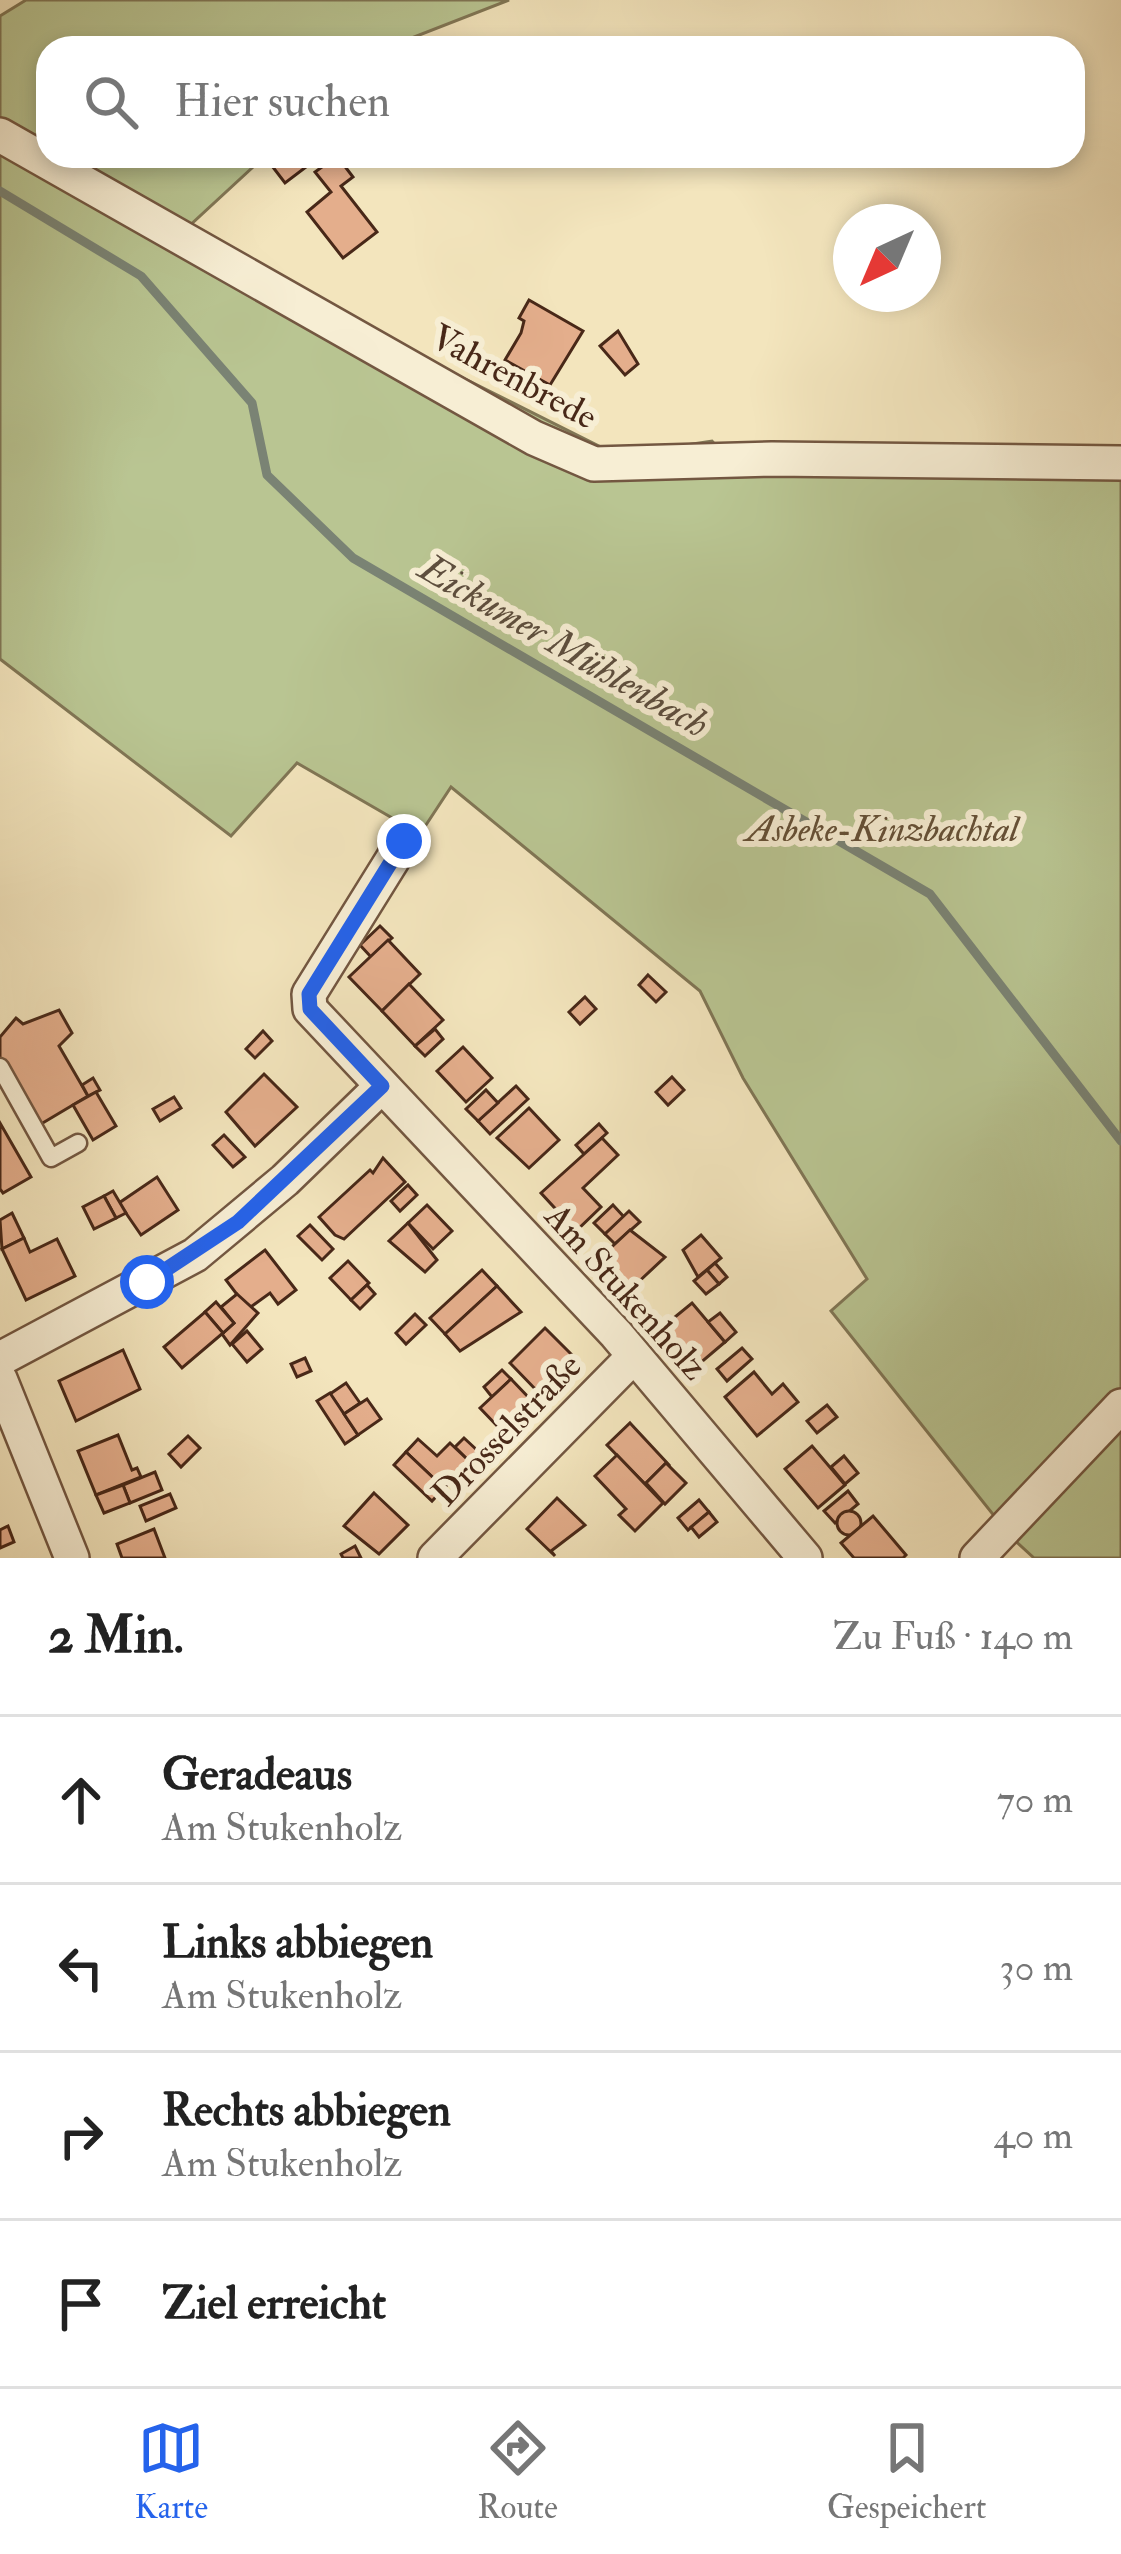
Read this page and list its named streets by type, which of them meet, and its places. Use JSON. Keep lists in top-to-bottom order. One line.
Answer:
{"streets":{"street":["Vahrenbrede","Am Stukenholz","Drosselstraße"]},"crossings":[["Am Stukenholz","Drosselstraße"]],"water":["Eickumer Mühlenbach"],"parks":["Asbeke-Kinzbachtal"],"north":"bottom left","page":{"search":"Hier suchen","heading":["2 Min.","Zu Fuß · 140 m"],"list":[["Geradeaus","Am Stukenholz","70 m"],["Links abbiegen","Am Stukenholz","30 m"],["Rechts abbiegen","Am Stukenholz","40 m"],"Ziel erreicht"],"nav":["Karte","Route","Gespeichert"]}}
